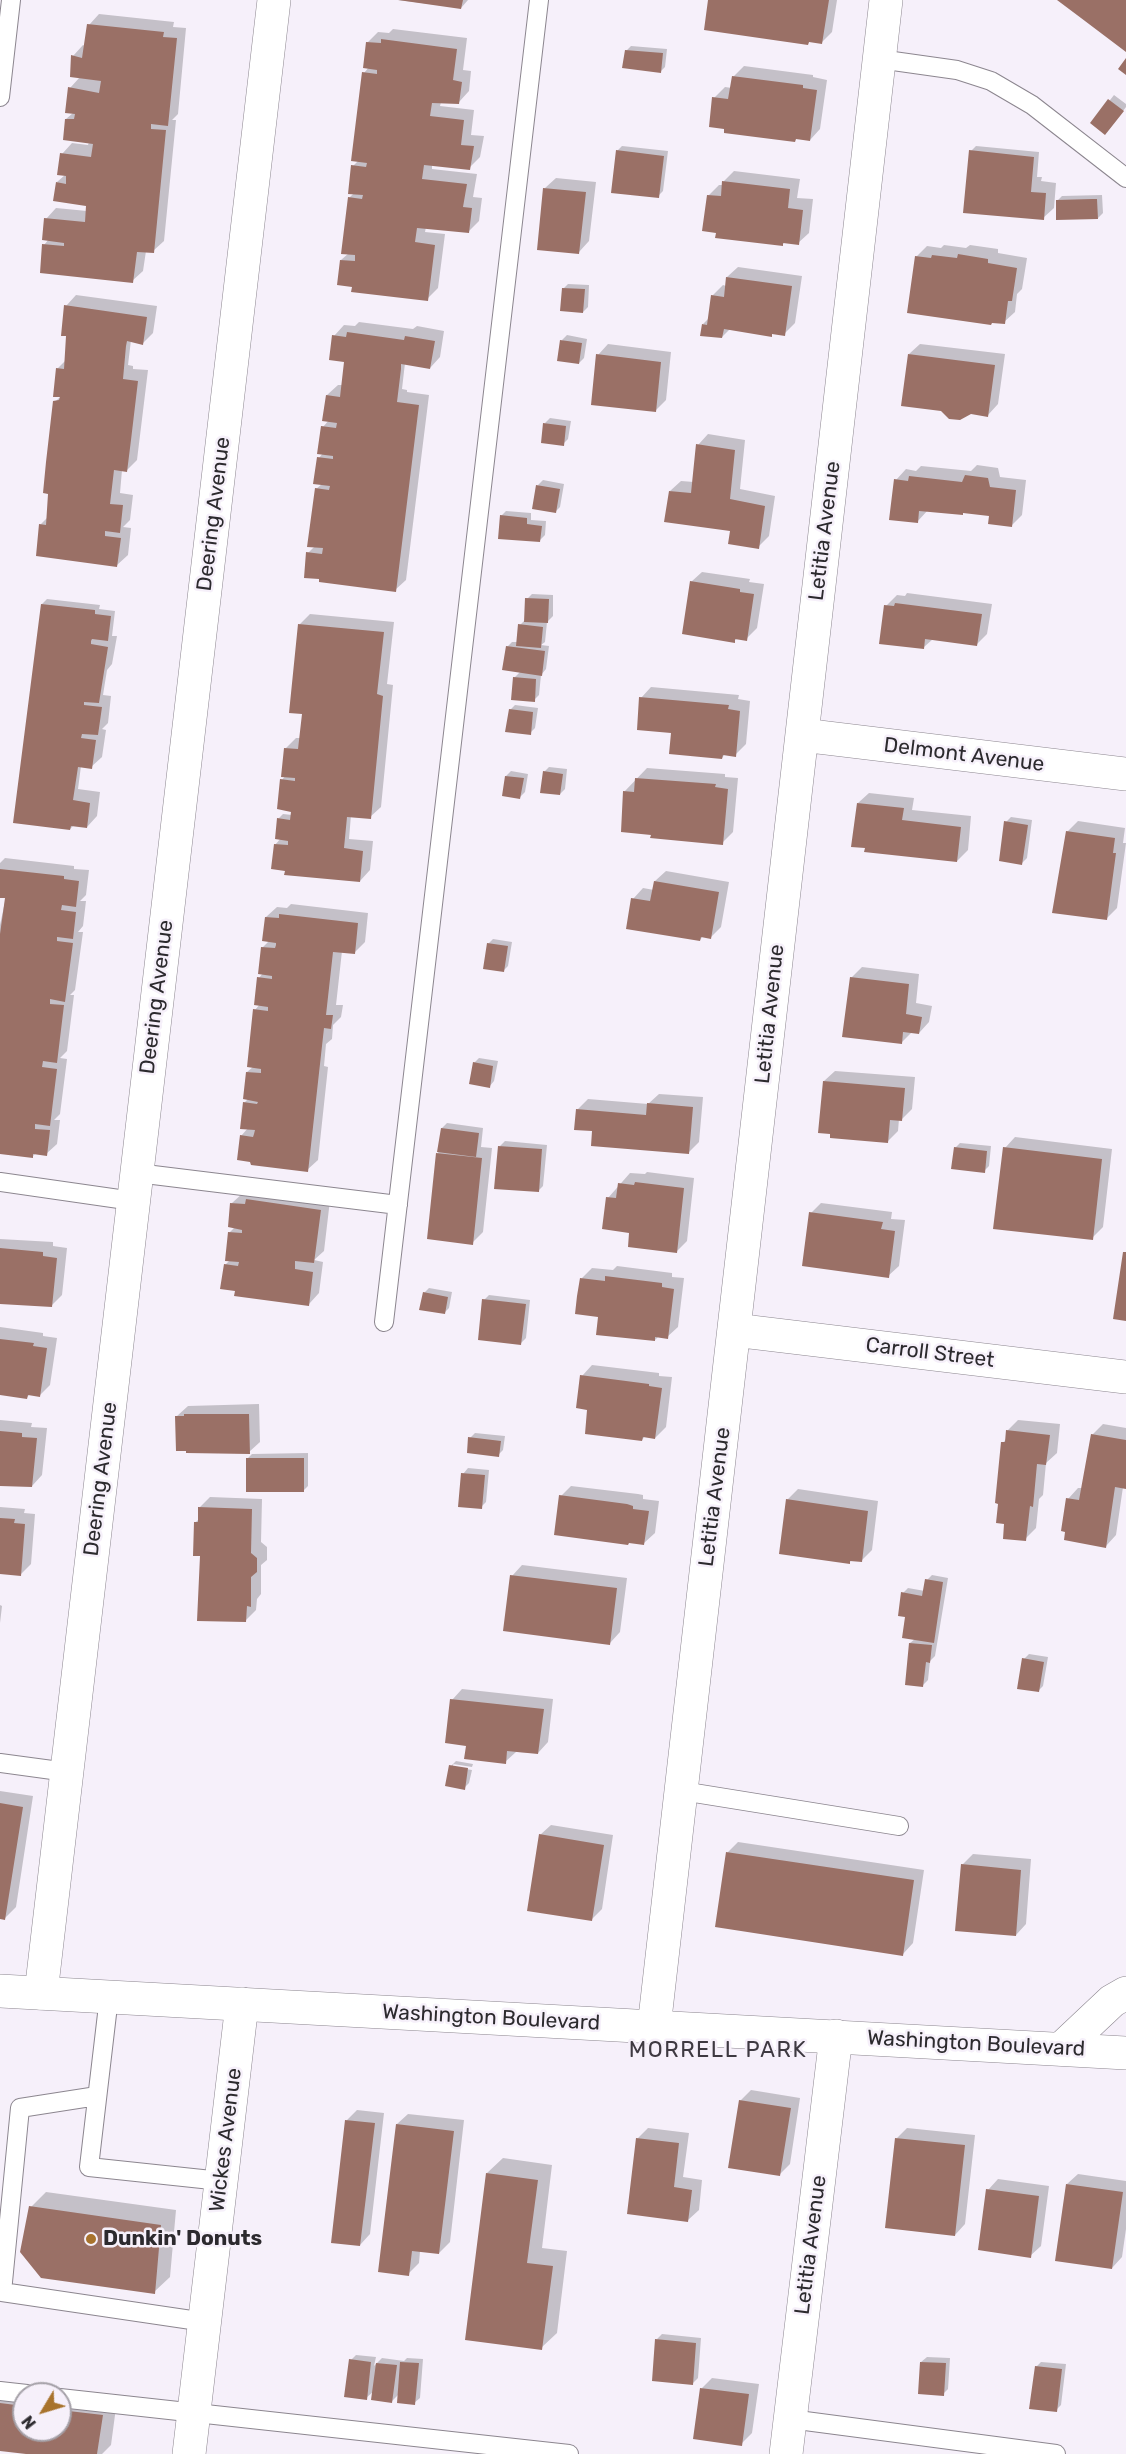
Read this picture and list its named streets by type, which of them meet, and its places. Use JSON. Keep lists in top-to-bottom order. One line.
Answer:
{"streets":{"street":["Deering Avenue","Letitia Avenue","Delmont Avenue","Carroll Street","Washington Boulevard","Wickes Avenue"]},"crossings":[["Deering Avenue","Washington Boulevard"],["Letitia Avenue","Delmont Avenue"],["Letitia Avenue","Carroll Street"],["Letitia Avenue","Washington Boulevard"],["Washington Boulevard","Wickes Avenue"]],"districts":["MORRELL PARK"],"places":["Dunkin' Donuts"],"north":"bottom left"}
